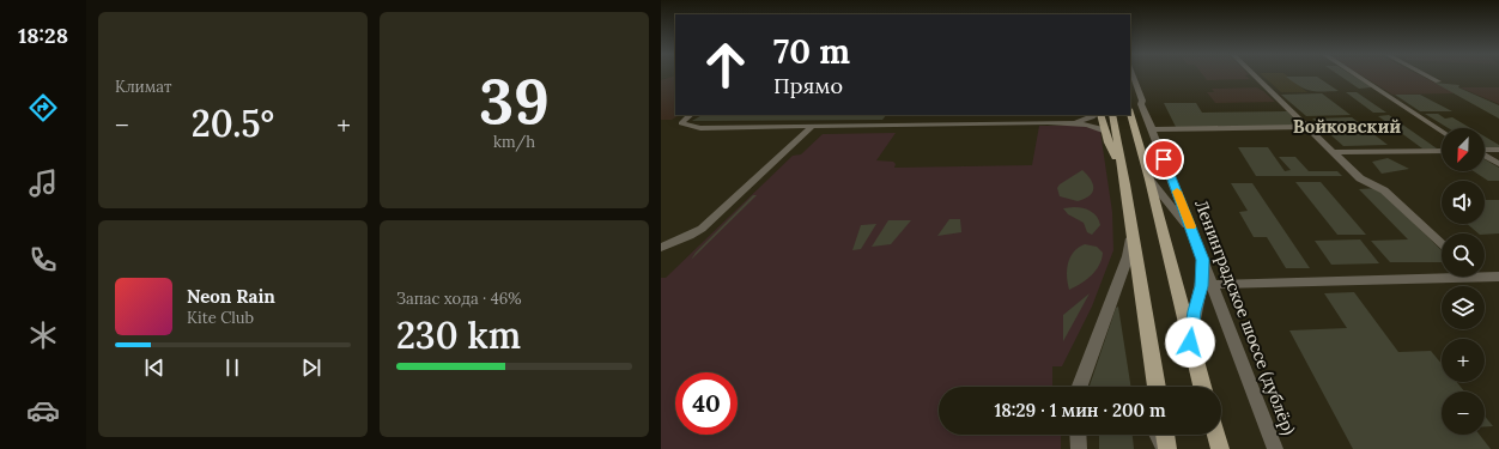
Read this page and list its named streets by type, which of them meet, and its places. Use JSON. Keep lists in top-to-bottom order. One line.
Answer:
{"streets":{"street":["Ленинградское шоссе (дублёр)"]},"districts":["Войковский"],"north":"bottom left","page":{"tabs":"18:28","tile":["Климат",["39","km/h"],["Запас хода · 46%","230 km"]],"turn":["70 m","Прямо"],"heat":["−","20.5°","+"],"map_buttons":["+","−"],"song":["Neon Rain","Kite Club"],"limit":"40","trip":"18:29 · 1 мин · 200 m"}}
